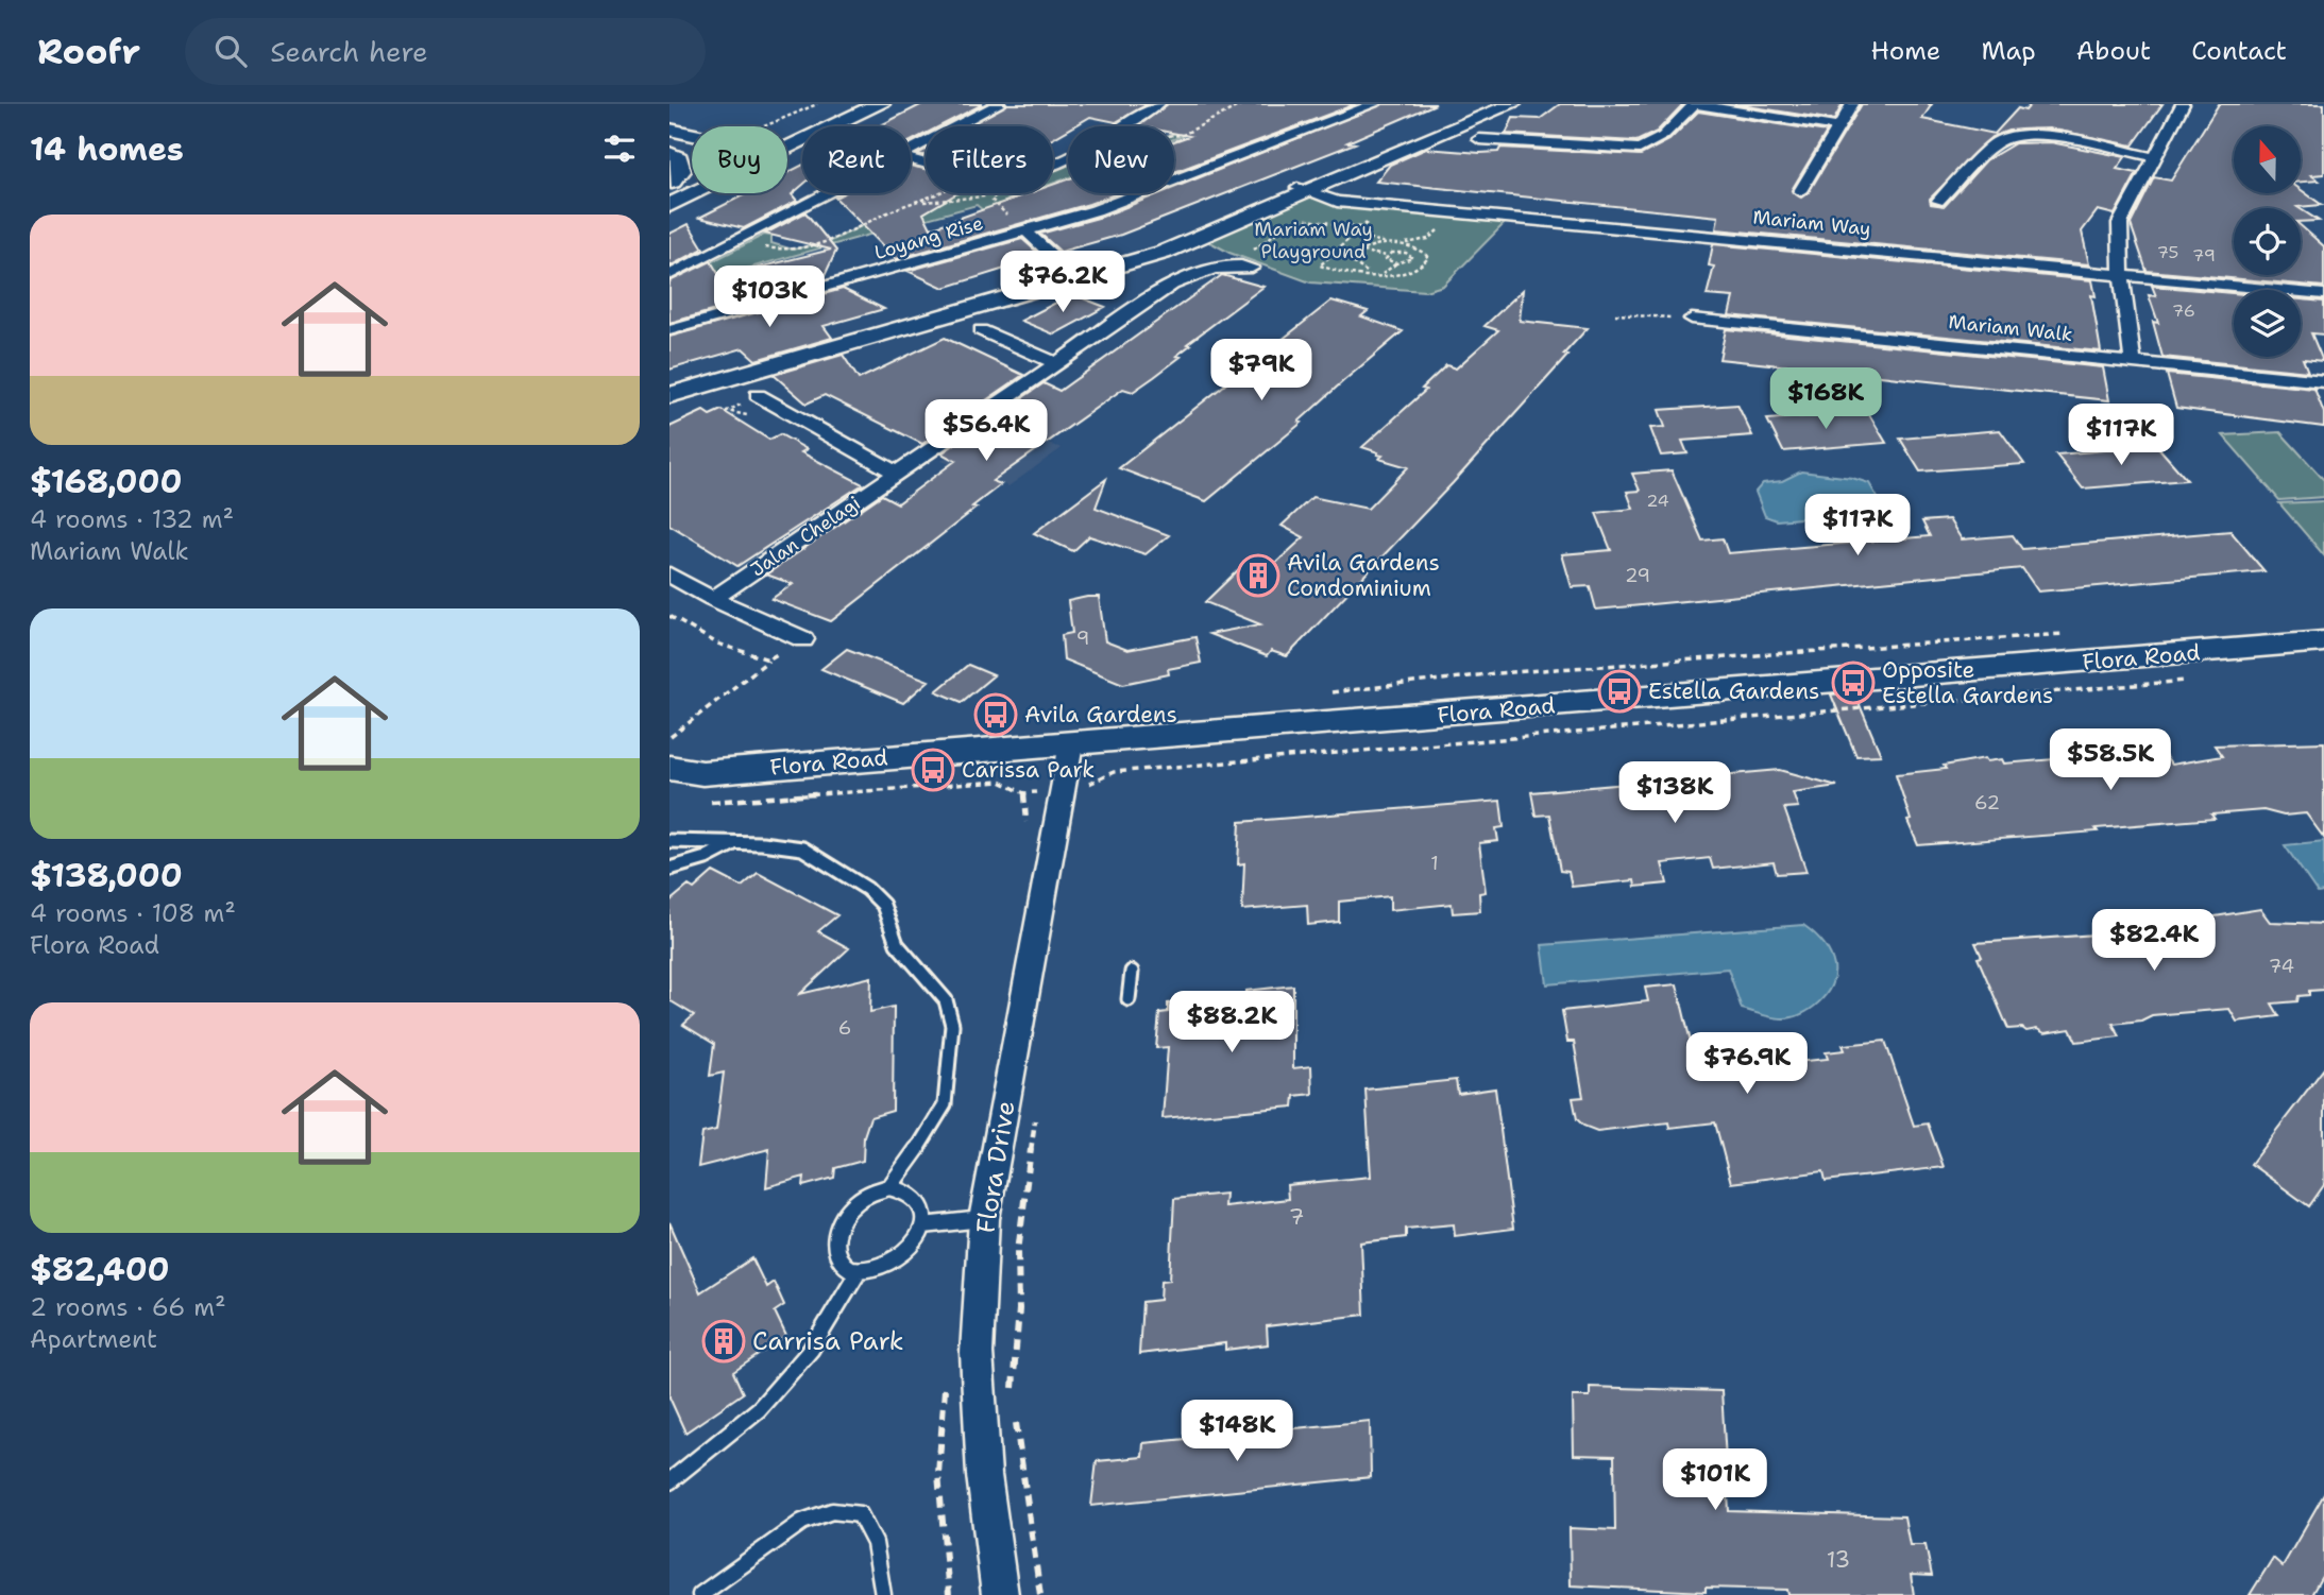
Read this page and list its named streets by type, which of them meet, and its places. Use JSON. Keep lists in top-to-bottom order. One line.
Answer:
{"streets":{"street":["Mariam Way","Loyang Rise","Mariam Walk","Jalan Chelagi","Flora Road","Flora Drive"]},"crossings":[["Flora Road","Flora Drive"]],"parks":["Mariam Way Playground"],"places":{"building":["Avila Gardens Condominium","Carrisa Park"],"bus stop":["Opposite Estella Gardens","Estella Gardens","Avila Gardens","Carissa Park"]},"house_numbers":["75","79","76","24","29","9","62","1","74","6","7","13"],"north":"top","page":{"header":"Roofr","search":"Search here","nav":["Home","Map","About","Contact"],"heading":"14 homes","chip":["Buy","Rent","Filters","New"],"list":[{"name":"$168,000","note":"4 rooms · 132 m² · Mariam Walk"},{"name":"$138,000","note":"4 rooms · 108 m² · Flora Road"},{"name":"$82,400","note":"2 rooms · 66 m² · Apartment"}],"price":["$76.2K","$103K","$79K","$168K","$56.4K","$117K","$117K","$58.5K","$138K","$82.4K","$88.2K","$76.9K","$148K","$101K"]}}
